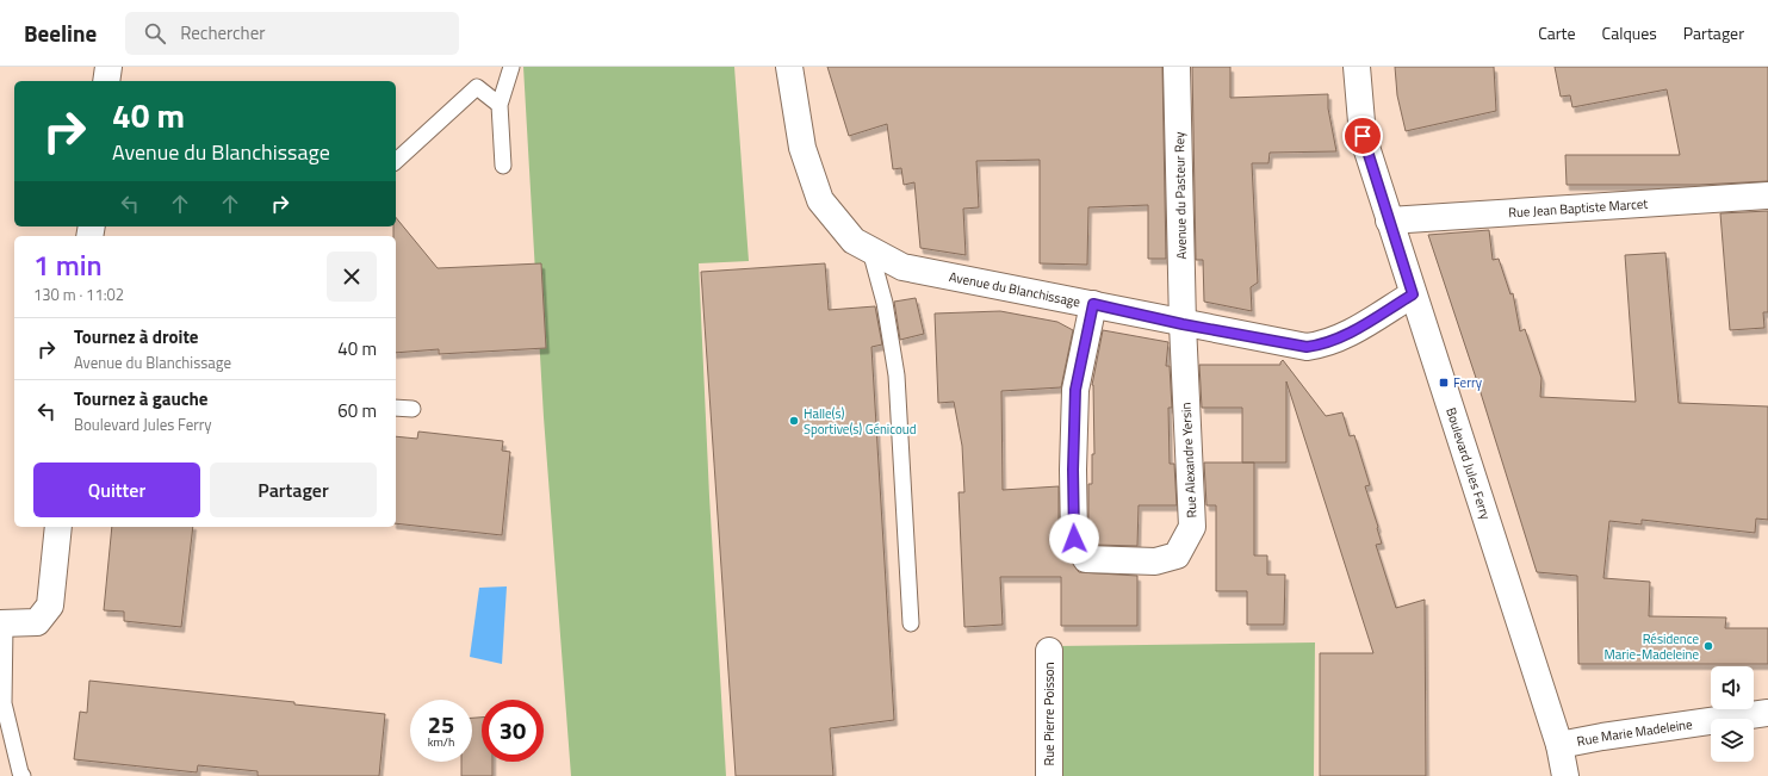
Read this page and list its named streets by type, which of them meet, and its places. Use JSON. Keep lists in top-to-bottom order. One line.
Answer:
{"streets":{"street":["Avenue du Pasteur Rey","Rue Jean Baptiste Marcet","Avenue du Blanchissage","Rue Alexandre Yersin","Boulevard Jules Ferry","Rue Pierre Poisson","Rue Marie Madeleine"]},"crossings":[["Avenue du Pasteur Rey","Avenue du Blanchissage"],["Avenue du Pasteur Rey","Rue Alexandre Yersin"],["Rue Jean Baptiste Marcet","Boulevard Jules Ferry"],["Avenue du Blanchissage","Rue Alexandre Yersin"],["Avenue du Blanchissage","Boulevard Jules Ferry"],["Boulevard Jules Ferry","Rue Marie Madeleine"]],"places":{"transit":["Ferry"],"other":["Halle(s) Sportive(s) Génicoud","Résidence Marie-Madeleine"]},"page":{"header":"Beeline","search":"Rechercher","nav":["Carte","Calques","Partager"],"turn":["40 m","Avenue du Blanchissage"],"heading":["1 min","130 m · 11:02"],"list":[{"name":"Tournez à droite","note":"Avenue du Blanchissage","value":"40 m"},{"name":"Tournez à gauche","note":"Boulevard Jules Ferry","value":"60 m"}],"buttons":["Quitter","Partager"],"speed":"25 km/h","limit":"30"}}
